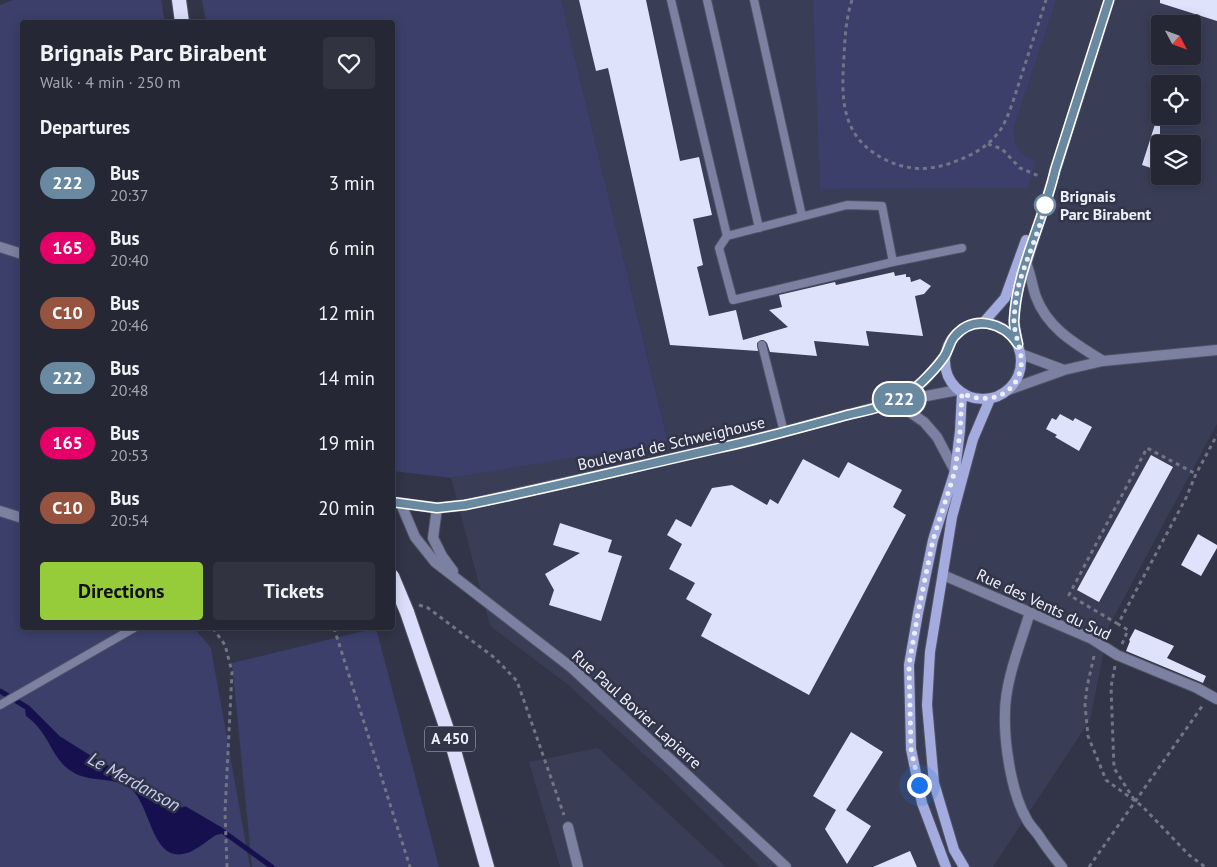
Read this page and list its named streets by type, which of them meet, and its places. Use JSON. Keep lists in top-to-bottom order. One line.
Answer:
{"streets":{"highway":["A 450"],"street":["Boulevard de Schweighouse","Rue des Vents du Sud","Rue Paul Bovier Lapierre"]},"crossings":[["Boulevard de Schweighouse","Rue Paul Bovier Lapierre"]],"water":["Le Merdanson"],"places":["Brignais Parc Birabent"],"lines":["bus line 222"],"north":"bottom right","page":{"on_map":"222","heading":[["Brignais Parc Birabent","Walk · 4 min · 250 m"],"Departures"],"list":[{"mark":"222","name":"Bus","note":"20:37","value":"3 min"},{"mark":"165","name":"Bus","note":"20:40","value":"6 min"},{"mark":"C10","name":"Bus","note":"20:46","value":"12 min"},{"mark":"222","name":"Bus","note":"20:48","value":"14 min"},{"mark":"165","name":"Bus","note":"20:53","value":"19 min"},{"mark":"C10","name":"Bus","note":"20:54","value":"20 min"}],"buttons":["Directions","Tickets"]}}
